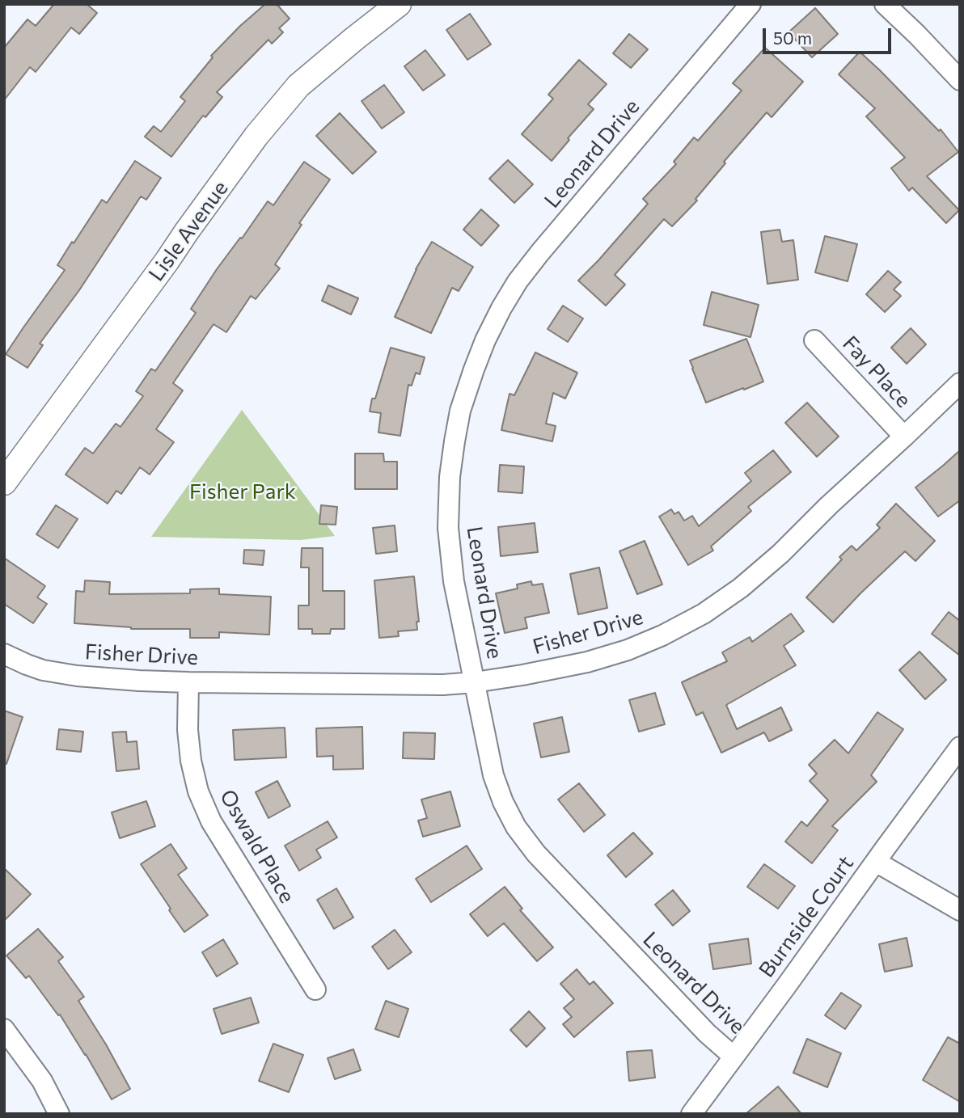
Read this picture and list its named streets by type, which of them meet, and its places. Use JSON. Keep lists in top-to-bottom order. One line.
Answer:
{"streets":{"street":["Leonard Drive","Lisle Avenue","Fay Place","Fisher Drive","Oswald Place","Burnside Court"]},"crossings":[["Leonard Drive","Fisher Drive"],["Leonard Drive","Burnside Court"],["Fay Place","Fisher Drive"],["Fisher Drive","Oswald Place"]],"parks":["Fisher Park"],"scale_bar":"50 m"}
